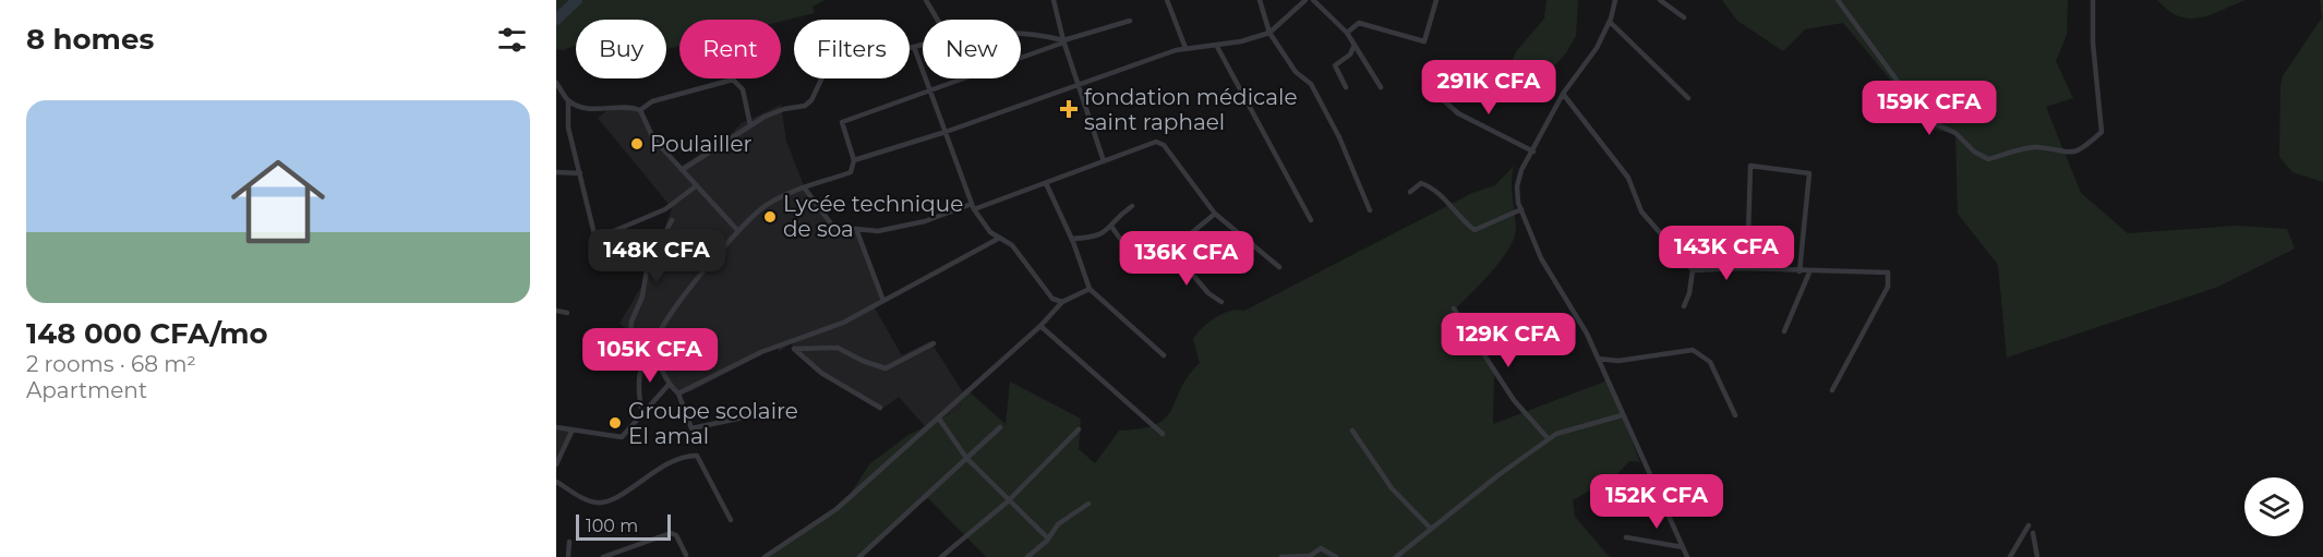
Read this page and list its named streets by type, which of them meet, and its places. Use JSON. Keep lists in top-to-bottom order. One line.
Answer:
{"places":{"health":["fondation médicale saint raphael"],"other":["Poulailler","Lycée technique de soa","Groupe scolaire El amal"]},"scale_bar":"100 m","page":{"heading":"8 homes","chip":["Buy","Rent","Filters","New"],"price":["291K CFA","159K CFA","143K CFA","148K CFA","136K CFA","129K CFA","105K CFA","152K CFA"],"list":[{"name":"148 000 CFA/mo","note":"2 rooms · 68 m² · Apartment"}],"scale":"100 m"}}
